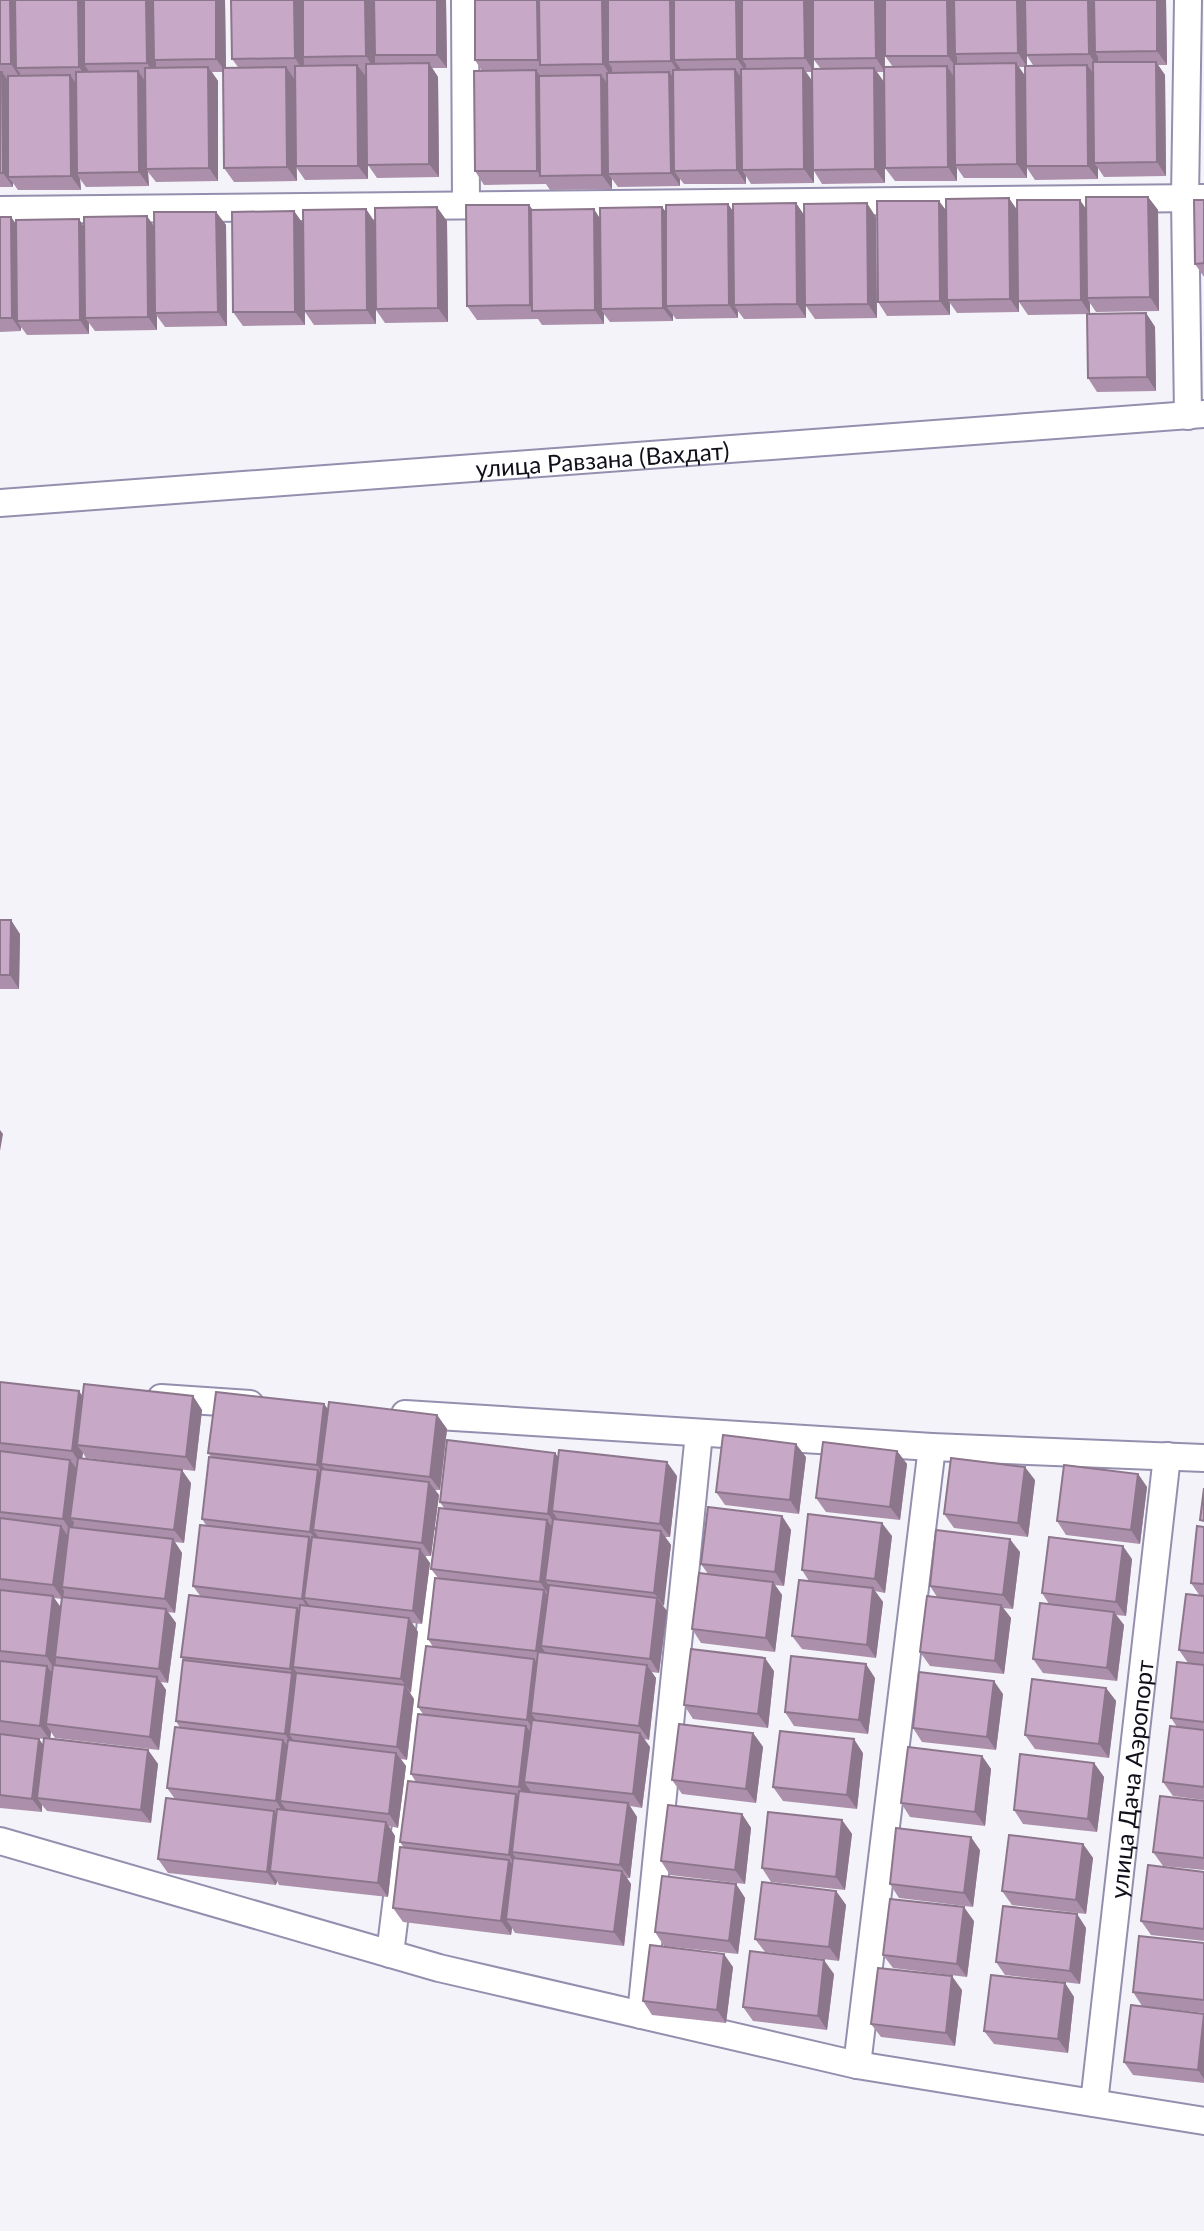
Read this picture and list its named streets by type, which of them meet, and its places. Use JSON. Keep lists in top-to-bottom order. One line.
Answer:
{"streets":{"street":["улица Равзана (Вахдат)","улица Дача Аэропорт"]}}
